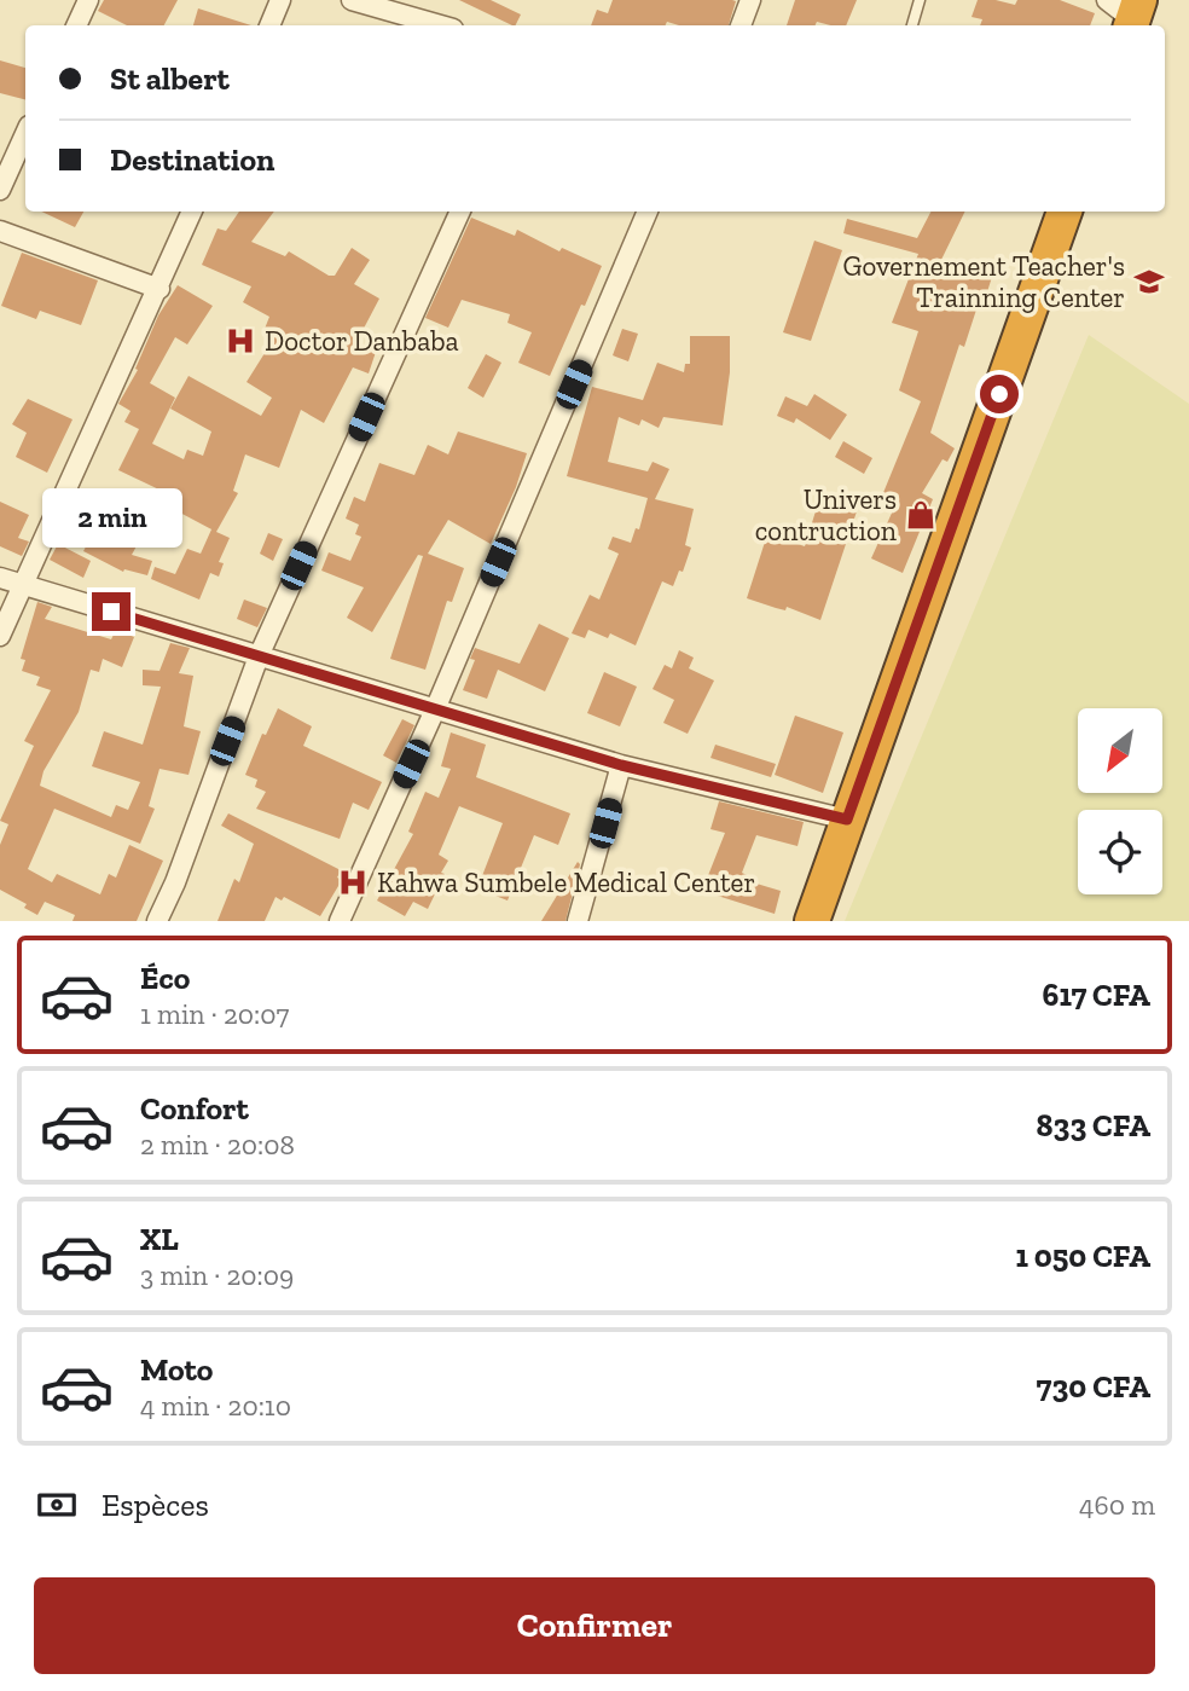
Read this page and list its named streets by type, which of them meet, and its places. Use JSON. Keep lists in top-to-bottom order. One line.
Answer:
{"places":{"school or university":["Governement Teacher's Trainning Center"],"hospital":["Doctor Danbaba","Kahwa Sumbele Medical Center"],"shop":["Univers contruction"]},"north":"bottom left","page":{"banner":["St albert","Destination"],"bubble":"2 min","list":[{"name":"Éco","note":"1 min · 20:07","value":"617 CFA"},{"name":"Confort","note":"2 min · 20:08","value":"833 CFA"},{"name":"XL","note":"3 min · 20:09","value":"1 050 CFA"},{"name":"Moto","note":"4 min · 20:10","value":"730 CFA"}],"pay":["Espèces","460 m"],"buttons":"Confirmer"}}
